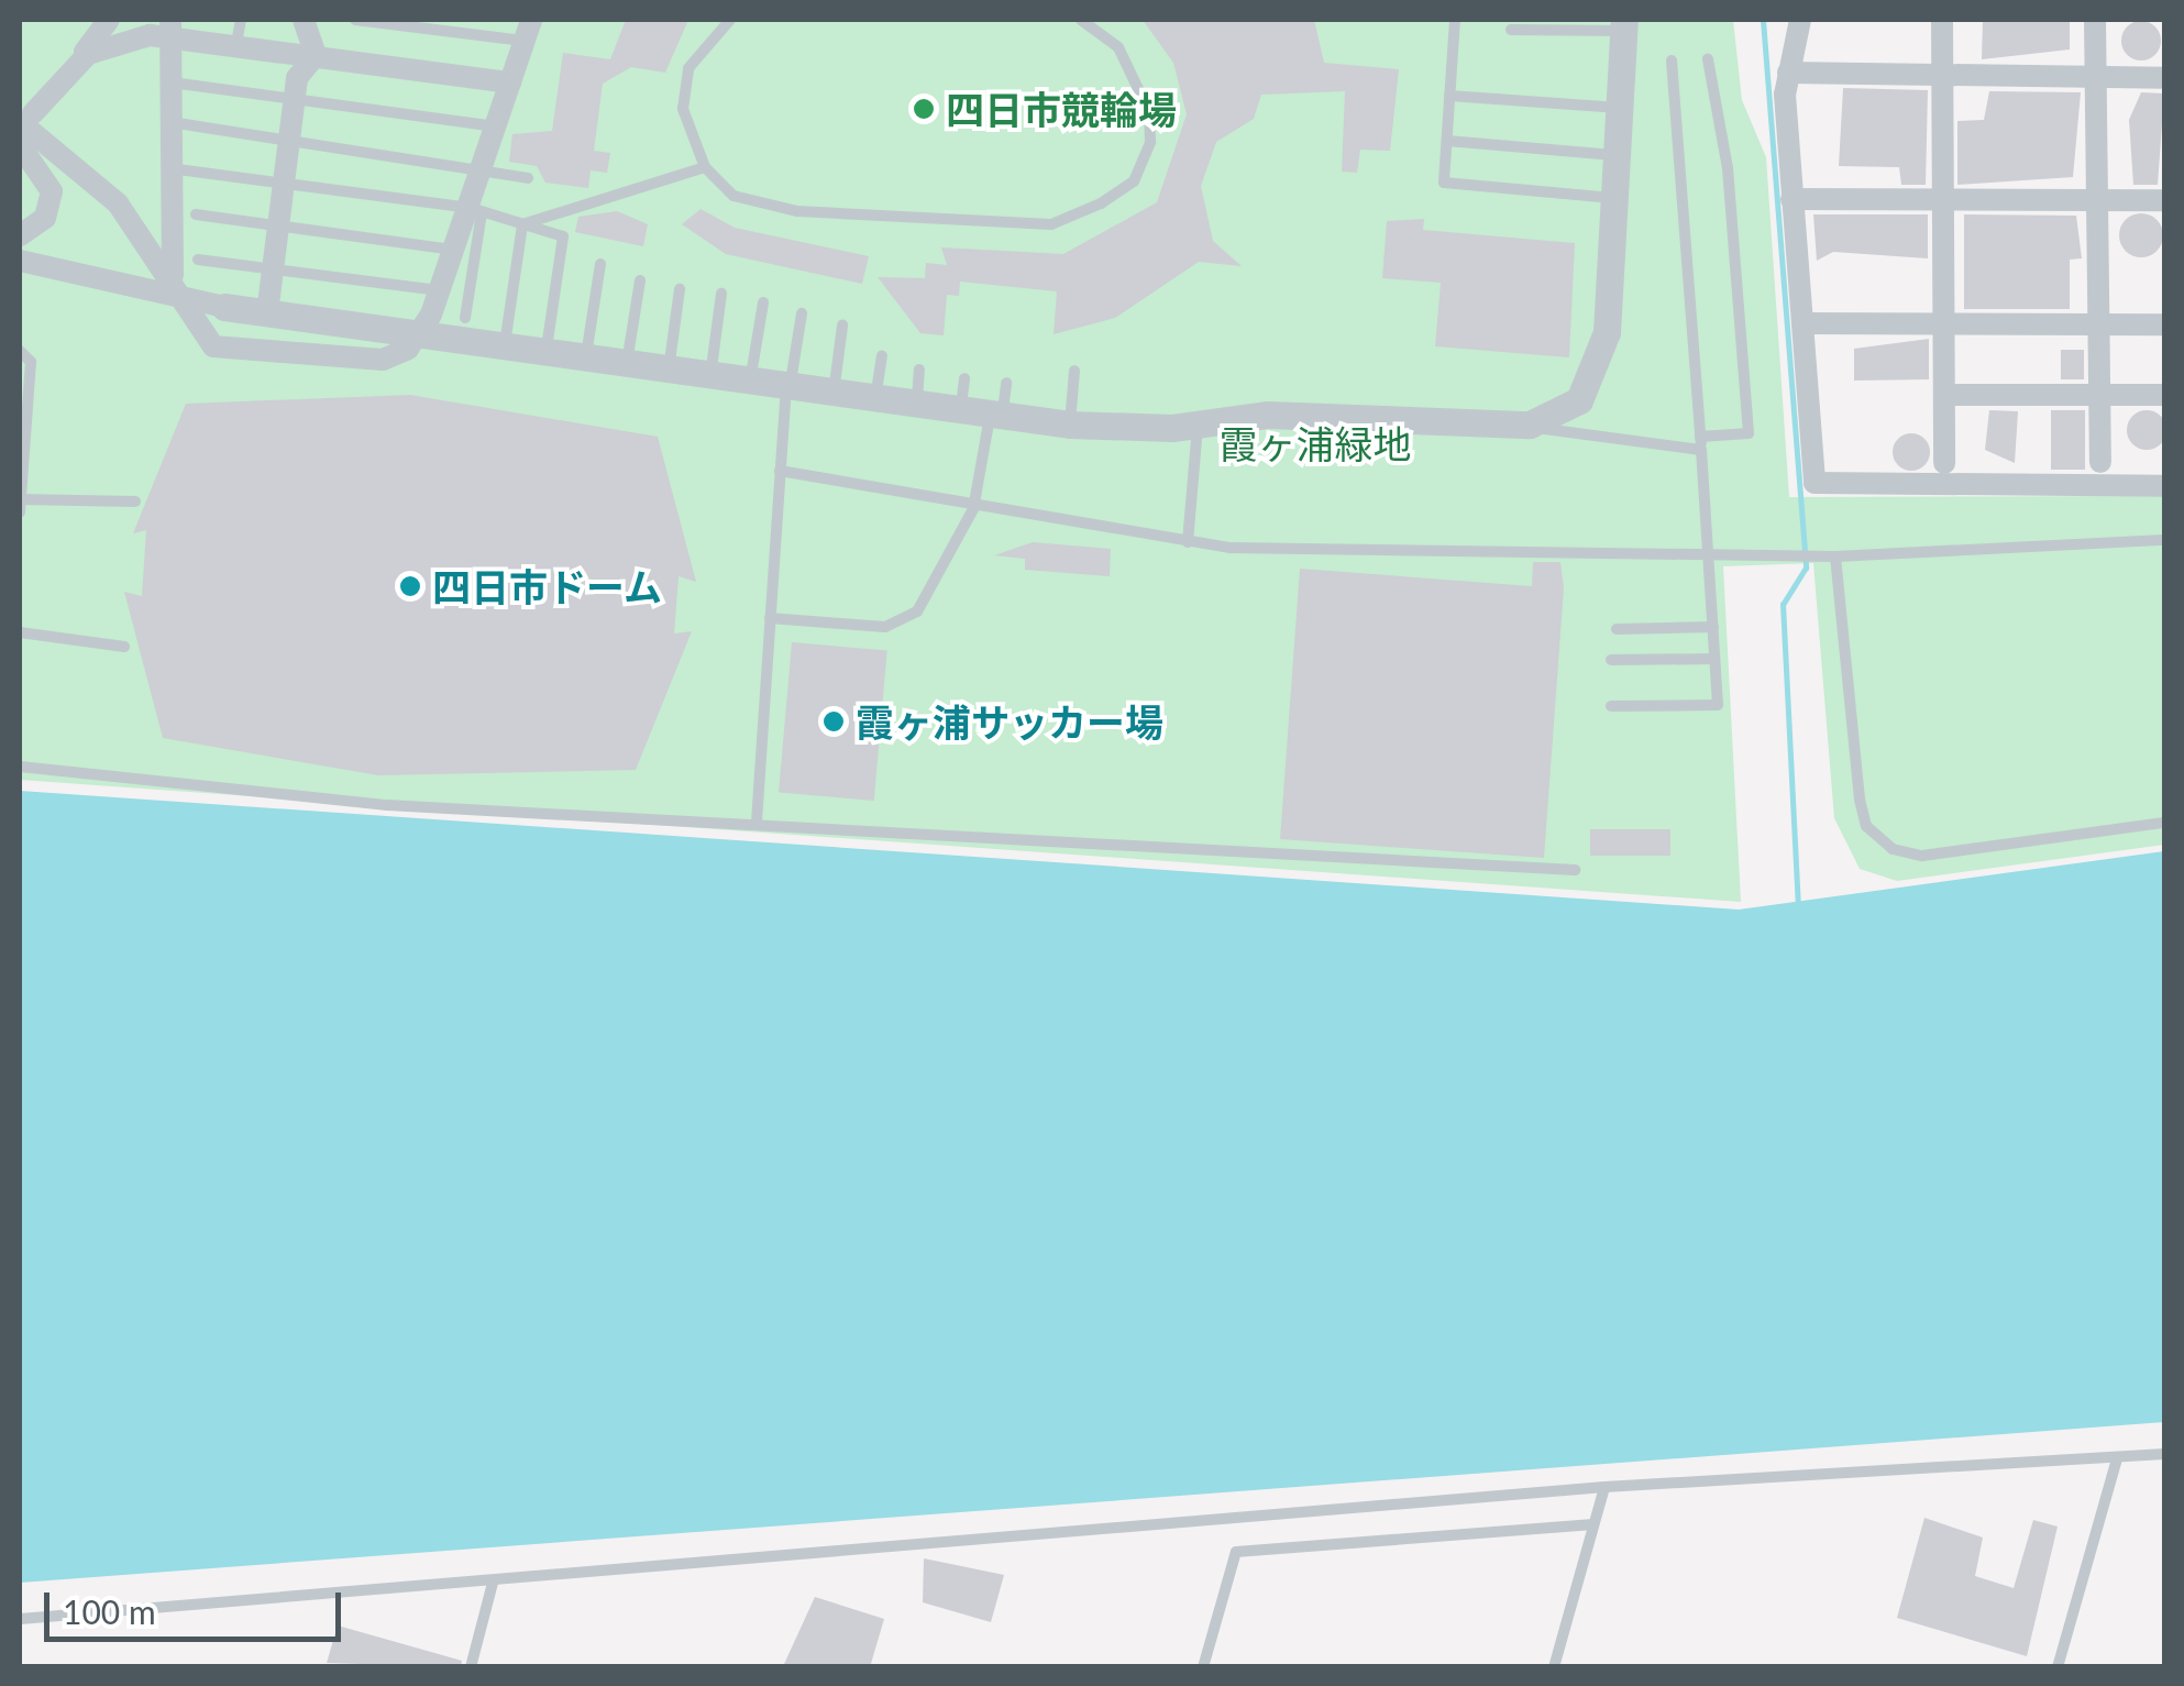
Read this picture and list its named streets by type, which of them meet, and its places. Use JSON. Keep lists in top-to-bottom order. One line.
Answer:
{"parks":["霞ヶ浦緑地"],"places":["四日市競輪場","四日市ドーム","霞ヶ浦サッカー場"],"scale_bar":"100 m"}
